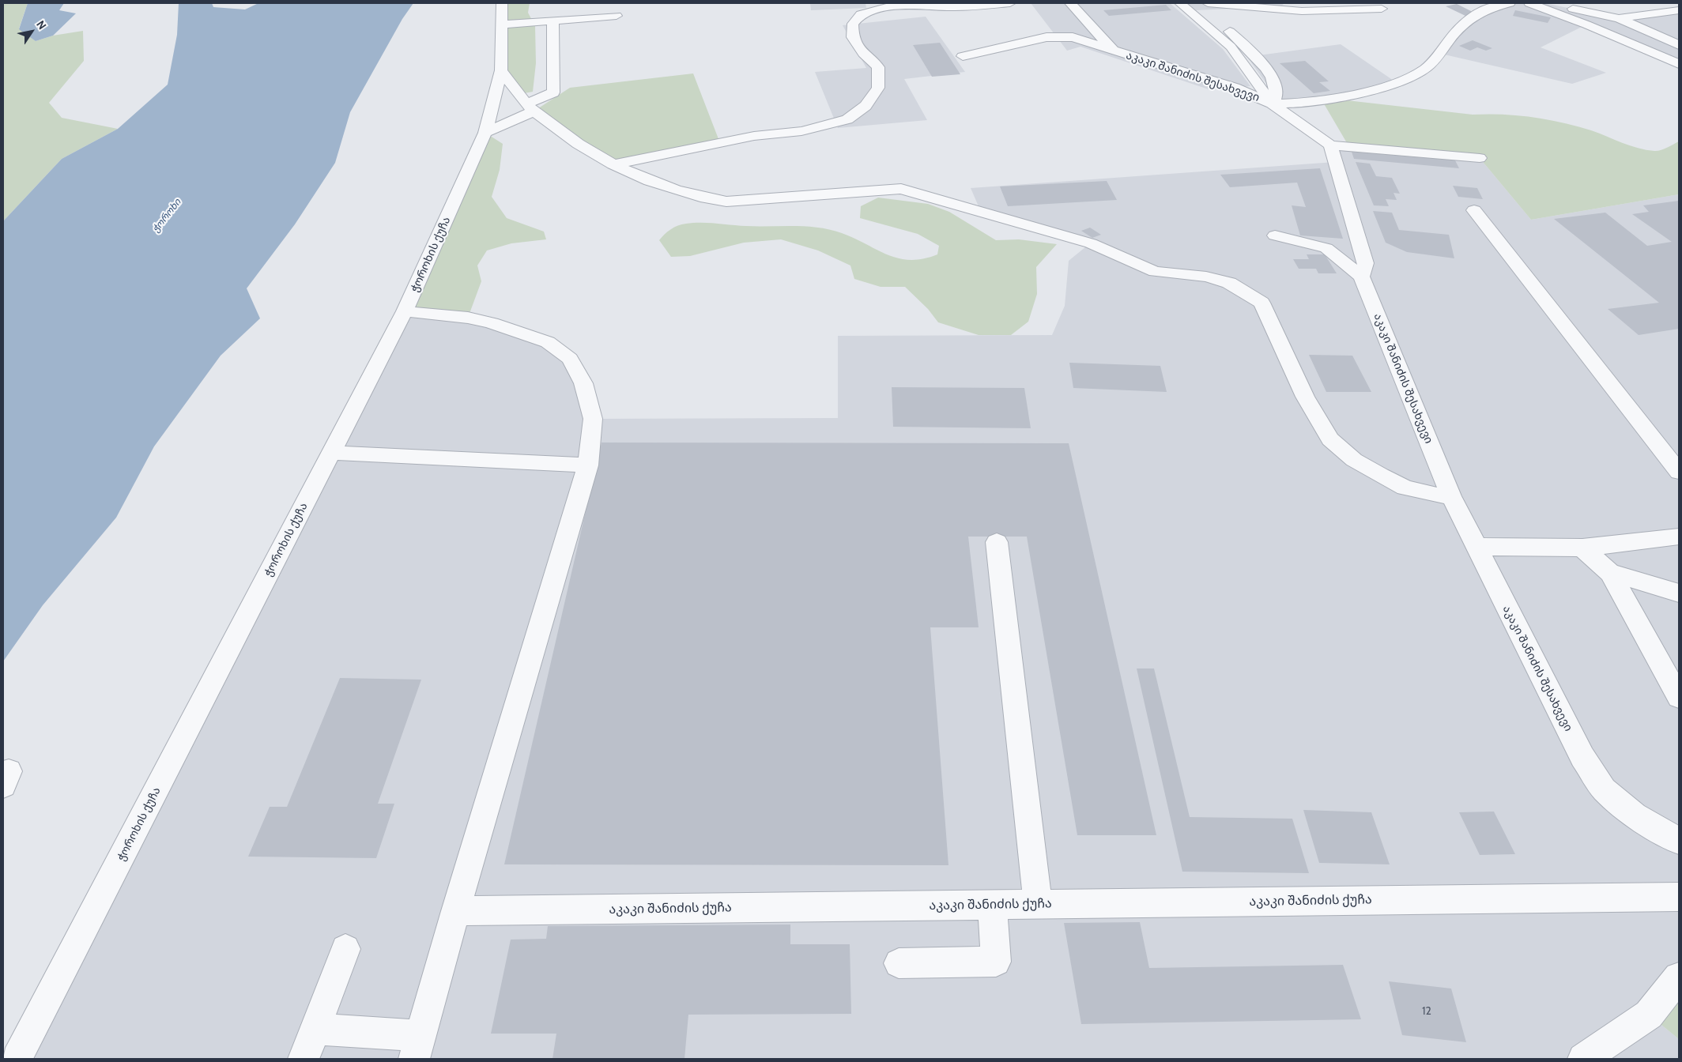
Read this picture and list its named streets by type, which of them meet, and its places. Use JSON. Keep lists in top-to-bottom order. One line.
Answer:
{"streets":{"street":["აკაკი შანიძის შესახვევი","ჭოროხის ქუჩა","აკაკი შანიძის ქუჩა"]},"water":["ჭოროხი"],"house_numbers":["12"],"north":"top right"}
